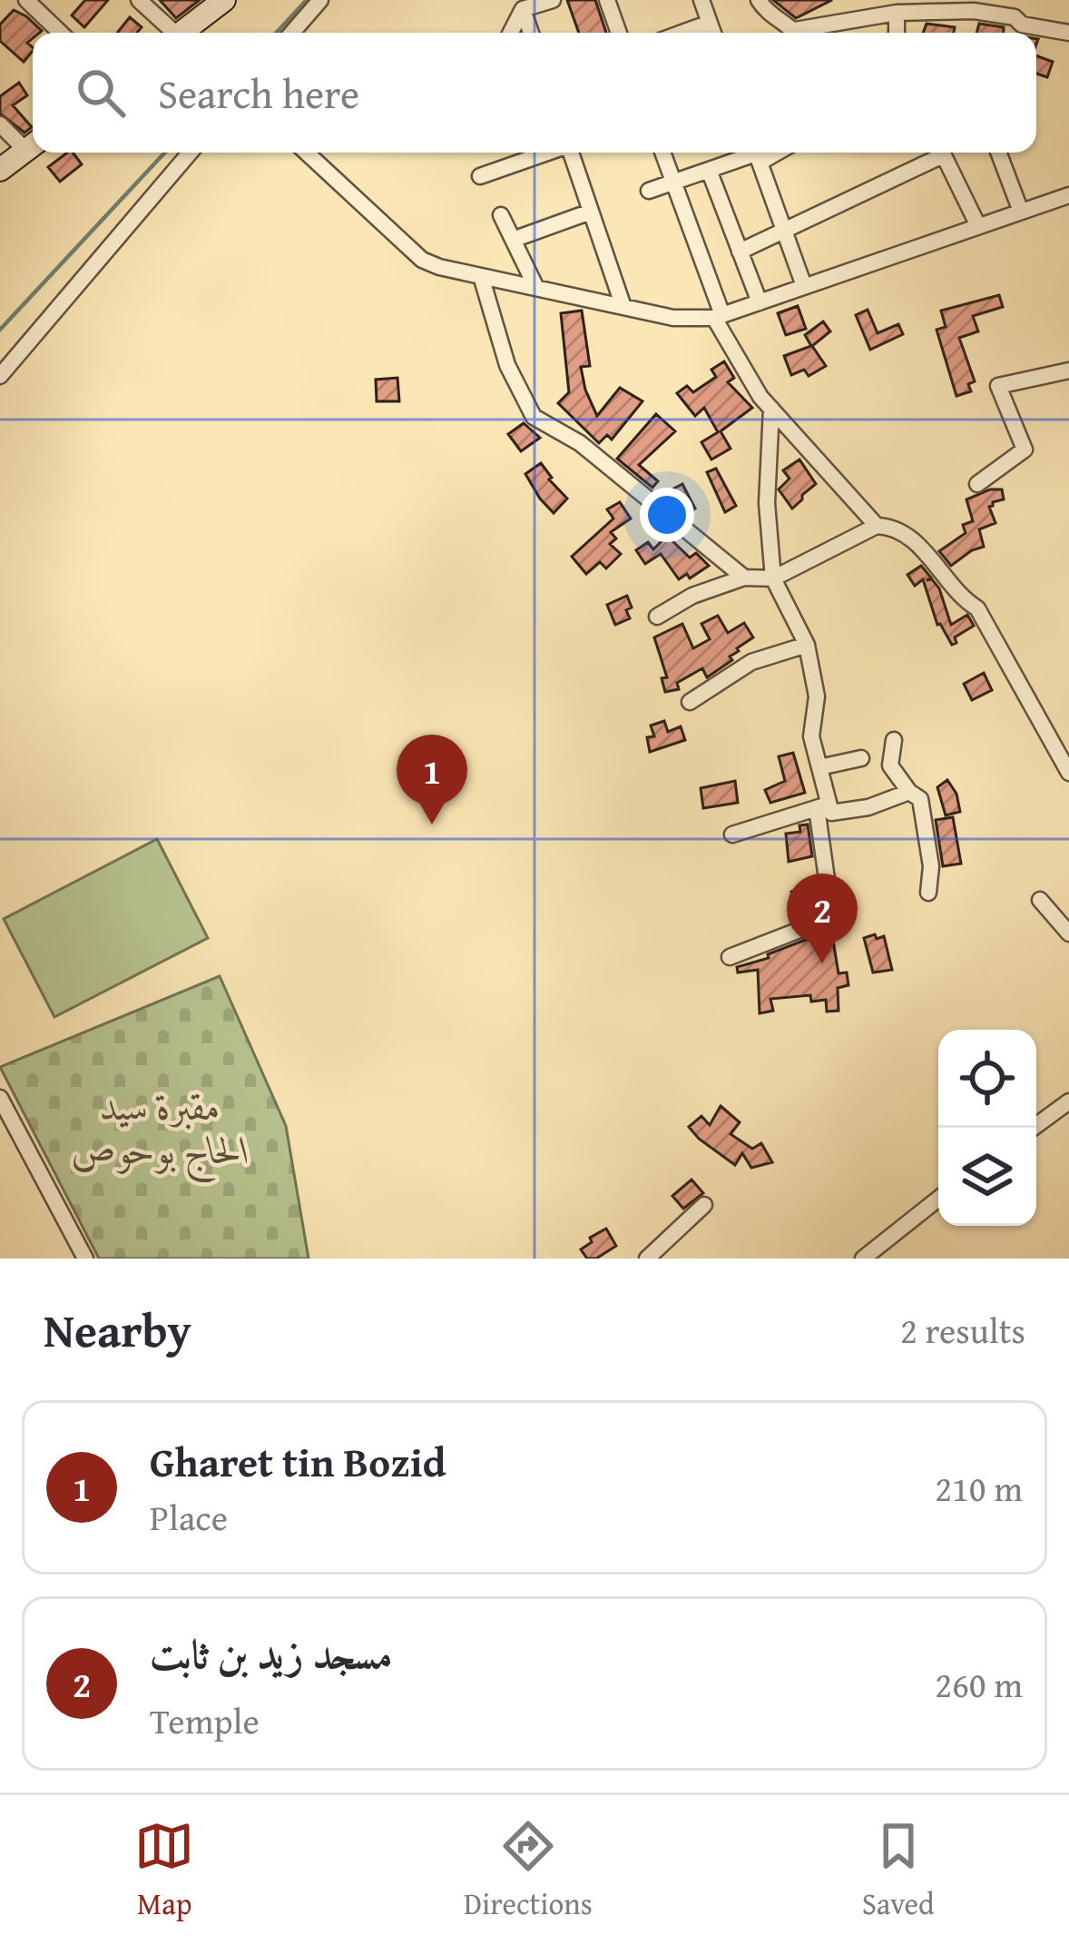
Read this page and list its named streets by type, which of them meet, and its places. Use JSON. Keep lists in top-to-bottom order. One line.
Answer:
{"parks":["مقبرة سيد الحاج بوحوص"],"page":{"search":"Search here","pins":["1","2"],"heading":["Nearby","2 results"],"list":[{"mark":"1","name":"Gharet tin Bozid","note":"Place","value":"210 m"},{"mark":"2","name":"مسجد زيد بن ثابت","note":"Temple","value":"260 m"}],"nav":["Map","Directions","Saved"]}}
